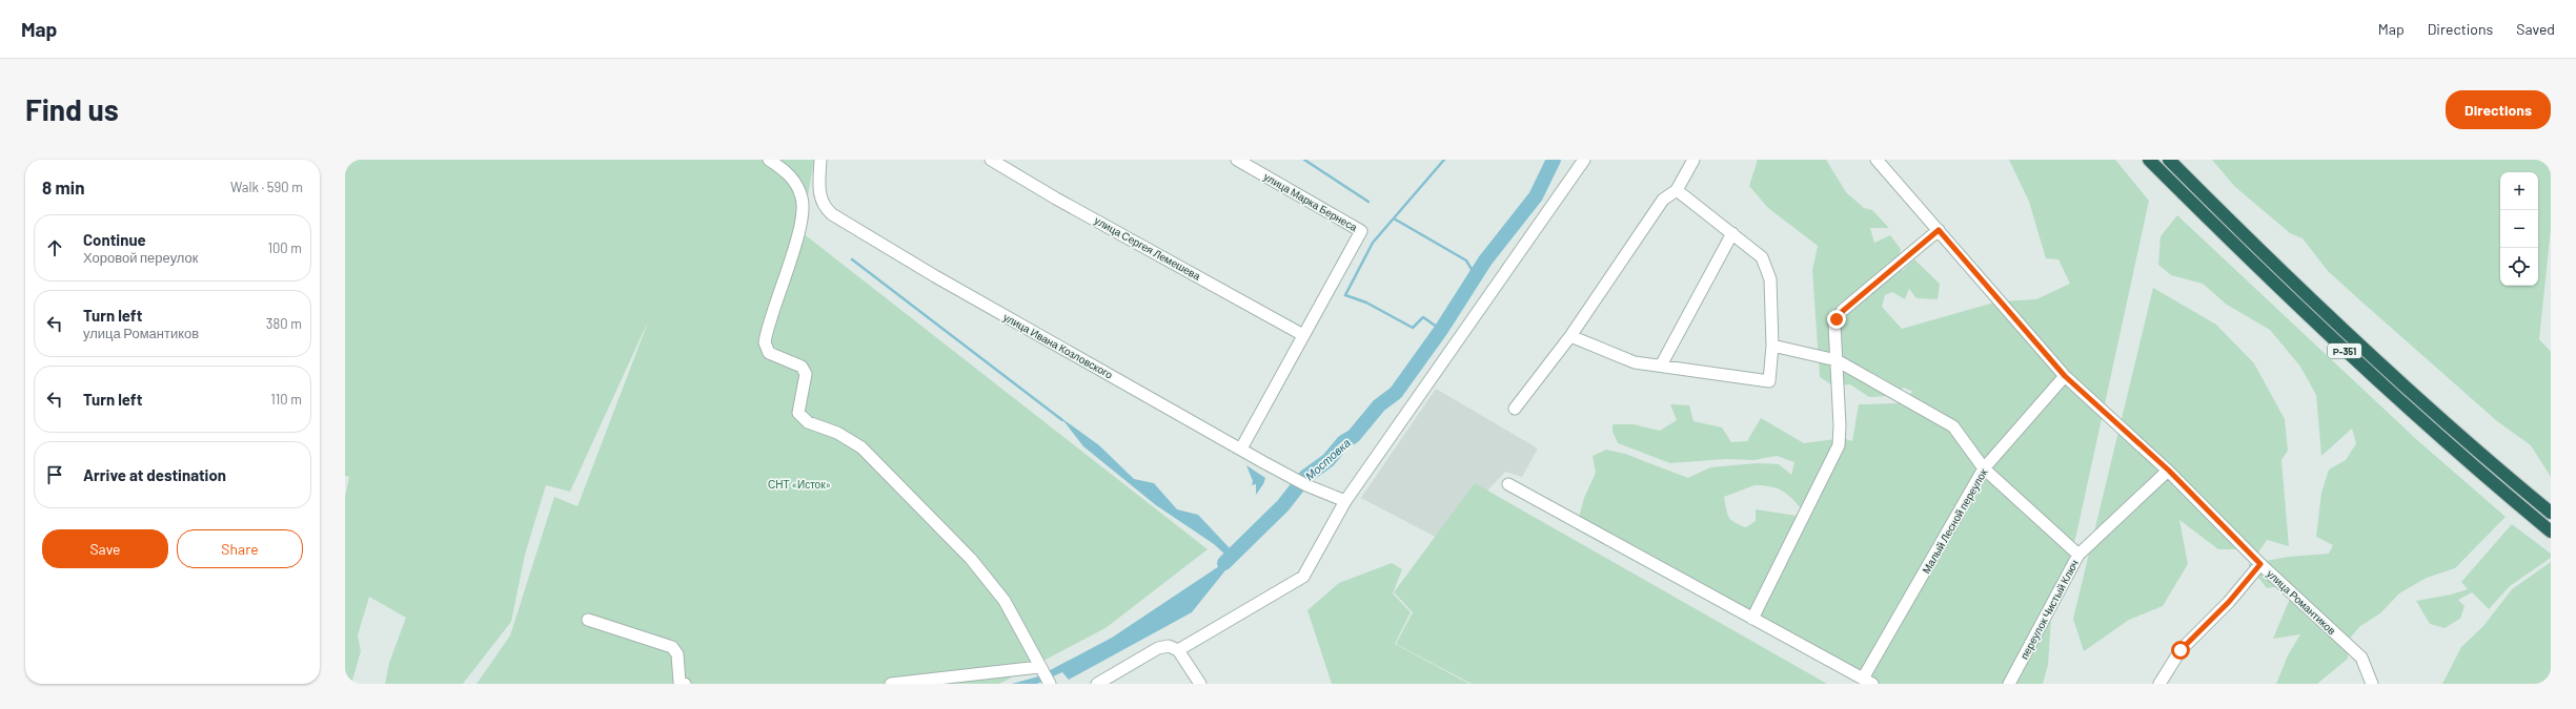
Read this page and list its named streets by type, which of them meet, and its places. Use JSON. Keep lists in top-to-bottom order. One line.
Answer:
{"streets":{"highway":["Р-351"],"street":["улица Марка Бернеса","улица Сергея Лемешева","улица Ивана Козловского","Малый Лесной переулок","улица Романтиков","переулок Чистый Ключ"]},"crossings":[["улица Марка Бернеса","улица Сергея Лемешева"],["Малый Лесной переулок","улица Романтиков"],["улица Романтиков","переулок Чистый Ключ"]],"water":["Мостовка"],"parks":["СНТ «Исток»"],"page":{"header":"Map","nav":["Map","Directions","Saved"],"buttons":["Directions",["Save","Share"]],"title":"Find us","heading":["8 min","Walk · 590 m"],"map_buttons":["+","−"],"list":[["Continue","Хоровой переулок","100 m"],["Turn left","улица Романтиков","380 m"],["Turn left","110 m"],"Arrive at destination"]}}
